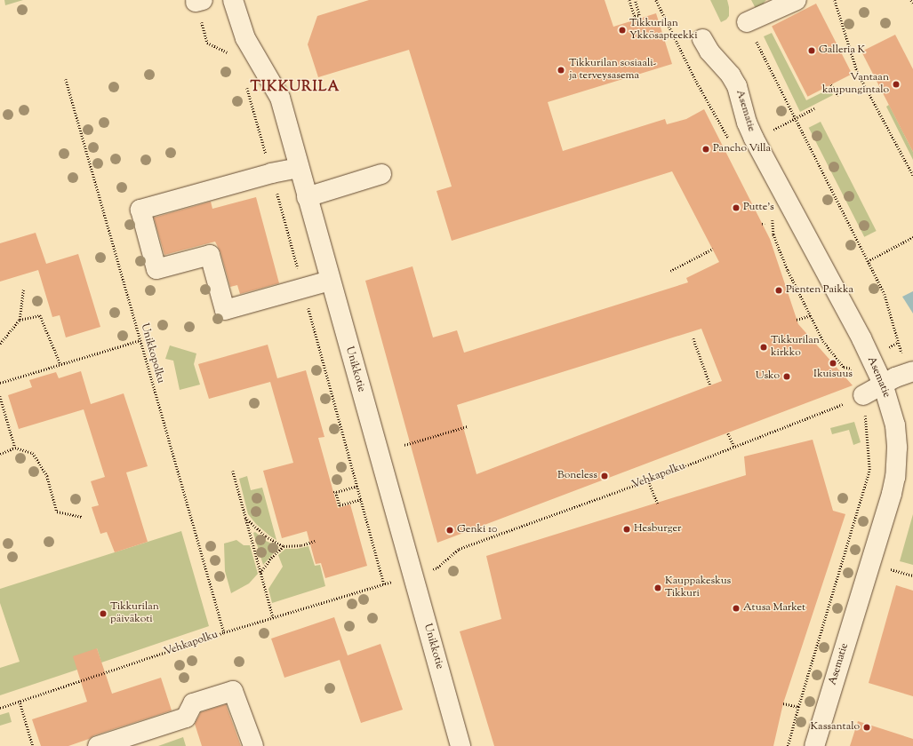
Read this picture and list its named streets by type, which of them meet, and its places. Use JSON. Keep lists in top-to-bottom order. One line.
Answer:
{"streets":{"street":["Asematie","Unikkotie"],"path":["Unikkopolku","Vehkapolku"]},"crossings":[["Unikkopolku","Vehkapolku"]],"districts":["TIKKURILA"],"places":["Tikkurilan Ykkösapteekki","Galleria K","Tikkurilan sosiaali- ja terveysasema","Vantaan kaupungintalo","Pancho Villa","Putte's","Pienten Paikka","Tikkurilan kirkko","Ikuisuus","Usko","Boneless","Hesburger","Genki 10","Kauppakeskus Tikkuri","Atusa Market","Tikkurilan päiväkoti","Kassantalo"]}
